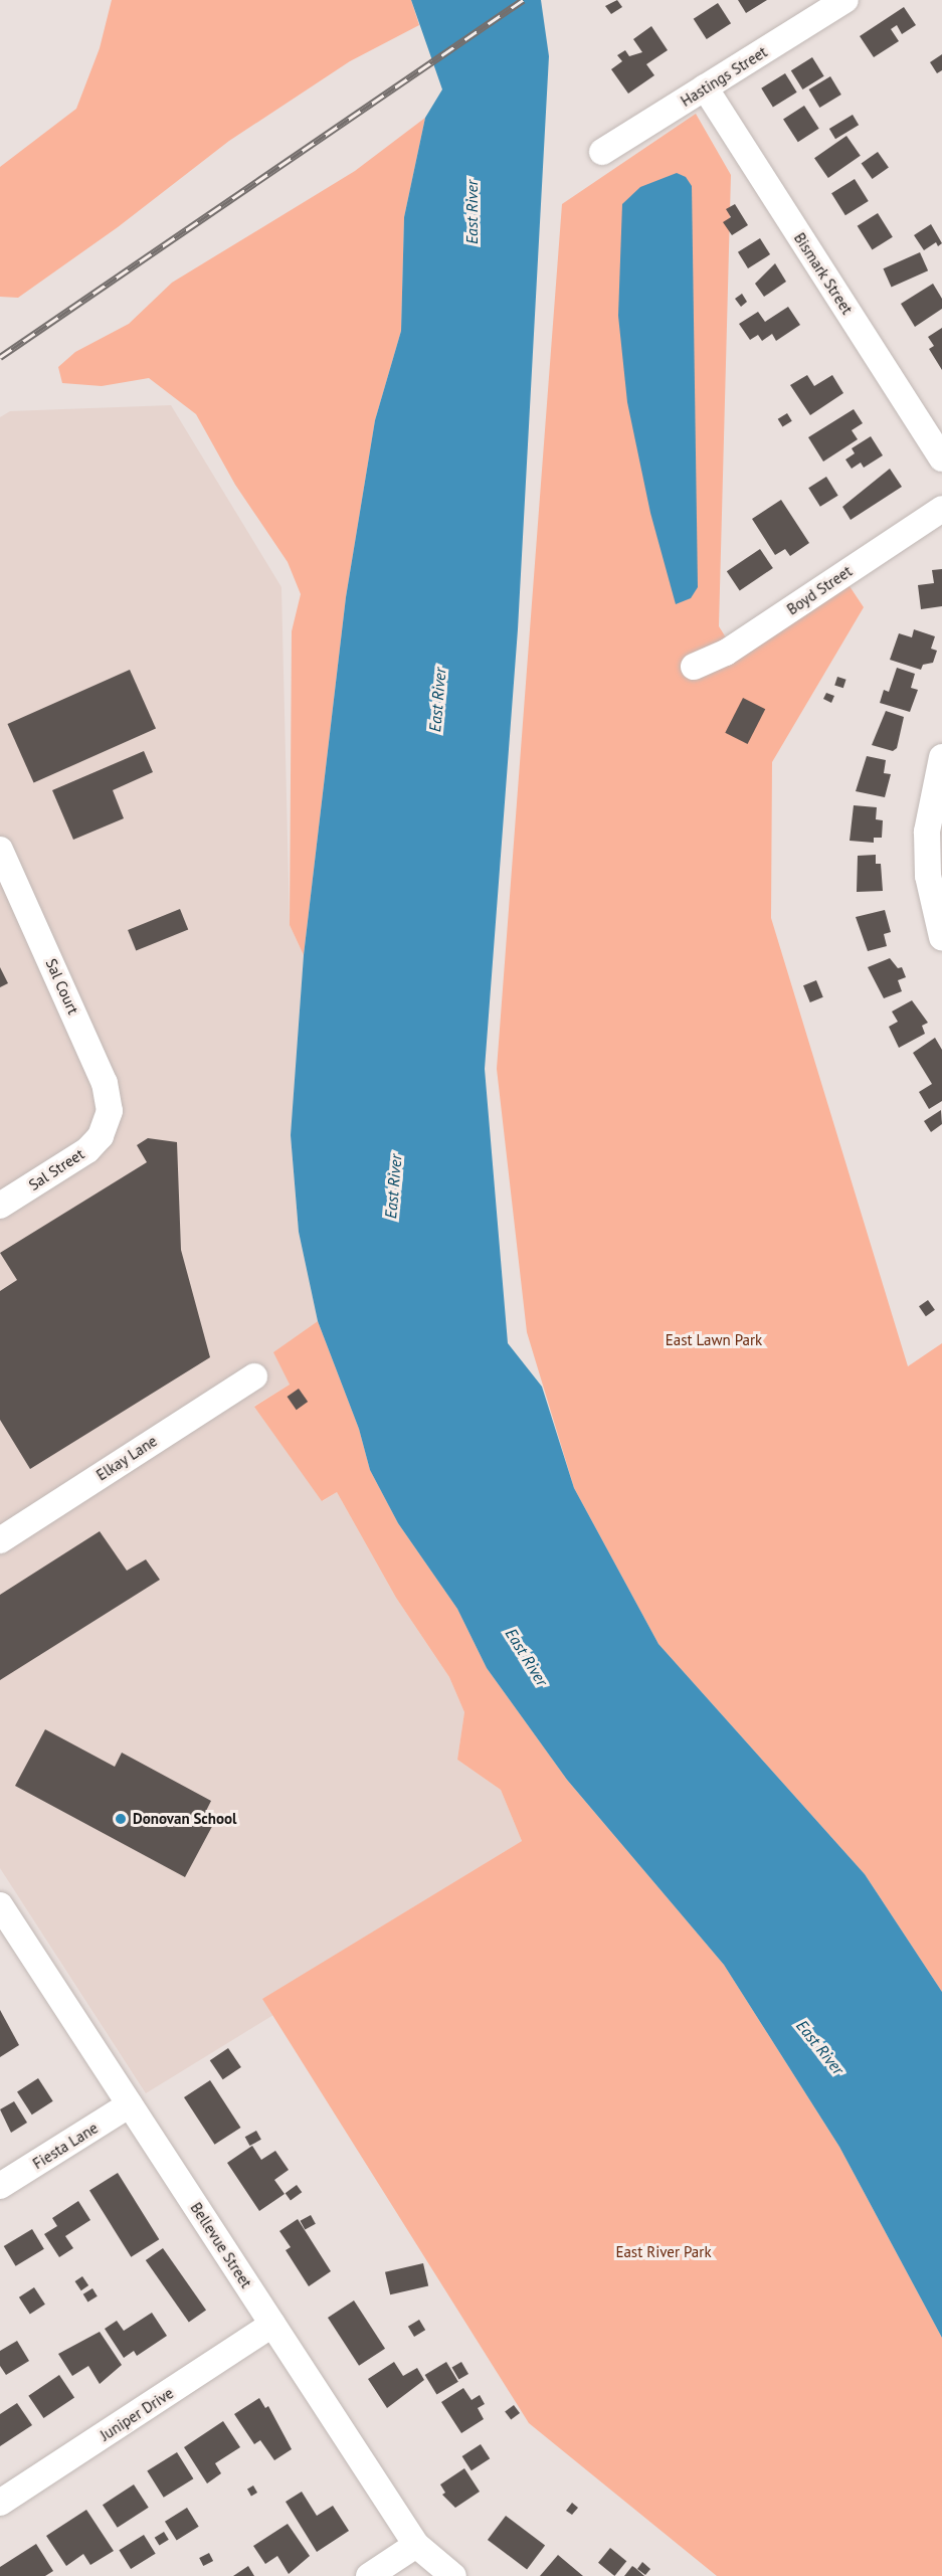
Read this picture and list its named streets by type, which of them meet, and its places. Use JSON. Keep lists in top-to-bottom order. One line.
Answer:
{"streets":{"street":["Hastings Street","Bismark Street","Boyd Street","Sal Court","Sal Street","Elkay Lane","Fiesta Lane","Bellevue Street","Juniper Drive"]},"crossings":[["Hastings Street","Bismark Street"],["Sal Court","Sal Street"],["Fiesta Lane","Bellevue Street"],["Bellevue Street","Juniper Drive"]],"water":["East River"],"parks":["East Lawn Park","East River Park"],"places":["Donovan School"]}
